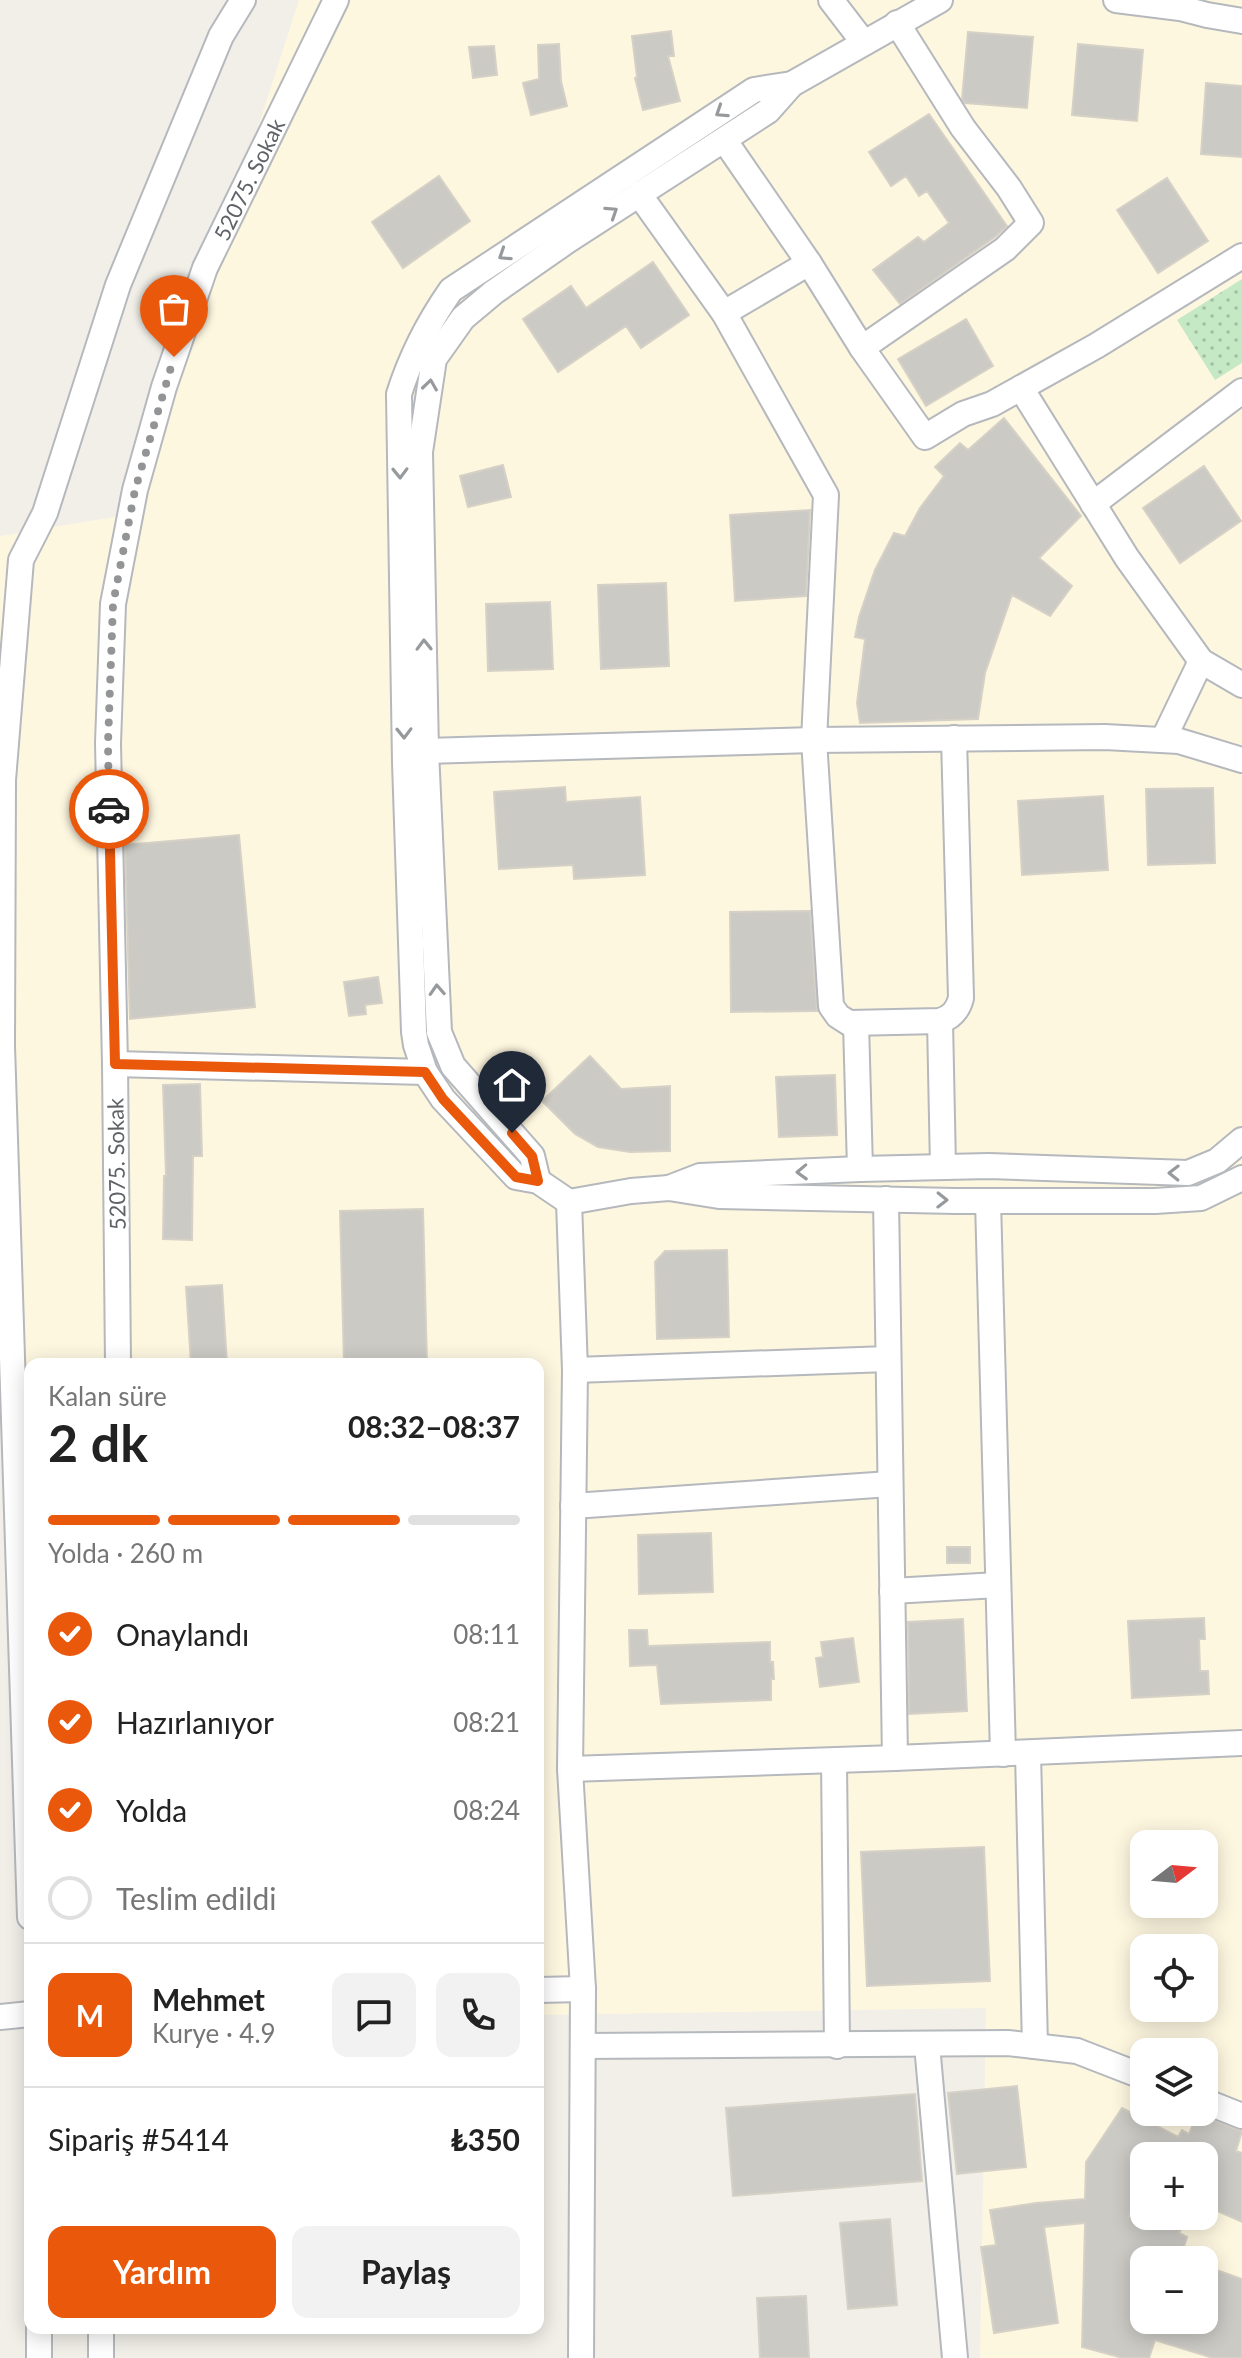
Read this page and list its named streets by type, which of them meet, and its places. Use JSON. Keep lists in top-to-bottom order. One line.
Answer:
{"streets":{"street":["52075. Sokak"]},"north":"right","page":{"heading":["2 dk","Kalan süre","08:32–08:37"],"panel":["Mehmet","Kurye · 4.9","Sipariş #5414","₺350"],"bar":"Yolda · 260 m","list":[["Onaylandı","08:11"],["Hazırlanıyor","08:21"],["Yolda","08:24"],"Teslim edildi"],"map_buttons":["+","−"],"round":"M","buttons":["Yardım","Paylaş"]}}
